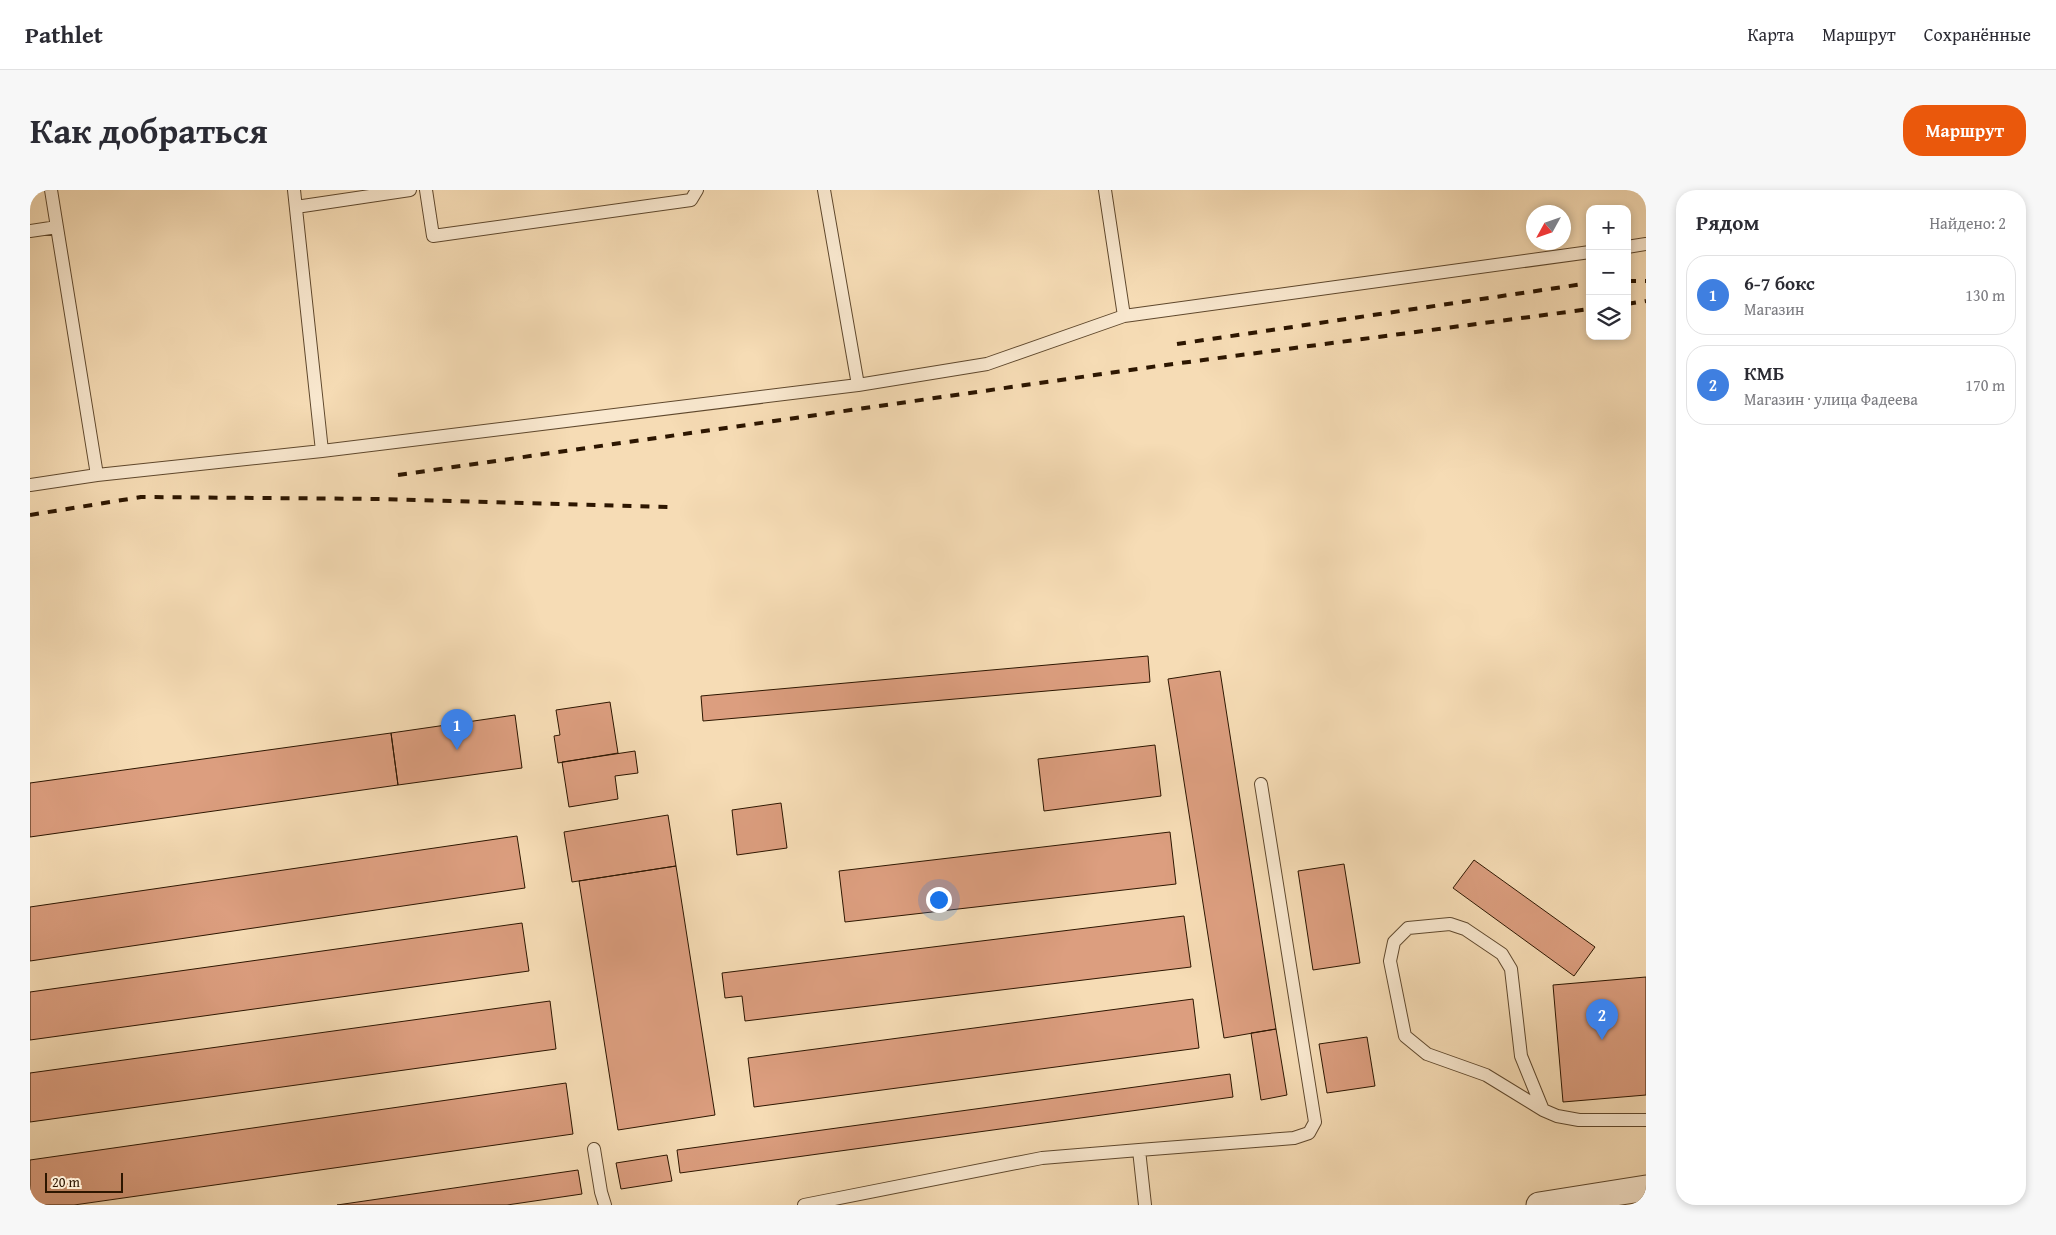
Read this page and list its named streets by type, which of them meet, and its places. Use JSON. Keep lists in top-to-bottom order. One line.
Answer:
{"scale_bar":"20 m","north":"bottom left","page":{"header":"Pathlet","nav":["Карта","Маршрут","Сохранённые"],"title":"Как добраться","buttons":"Маршрут","heading":["Рядом","Найдено: 2"],"map_buttons":["+","−"],"list":[{"mark":"1","name":"6-7 бокс","note":"Магазин","value":"130 m"},{"mark":"2","name":"КМБ","note":"Магазин · улица Фадеева","value":"170 m"}],"pins":["1","2"],"scale":"20 m"}}
